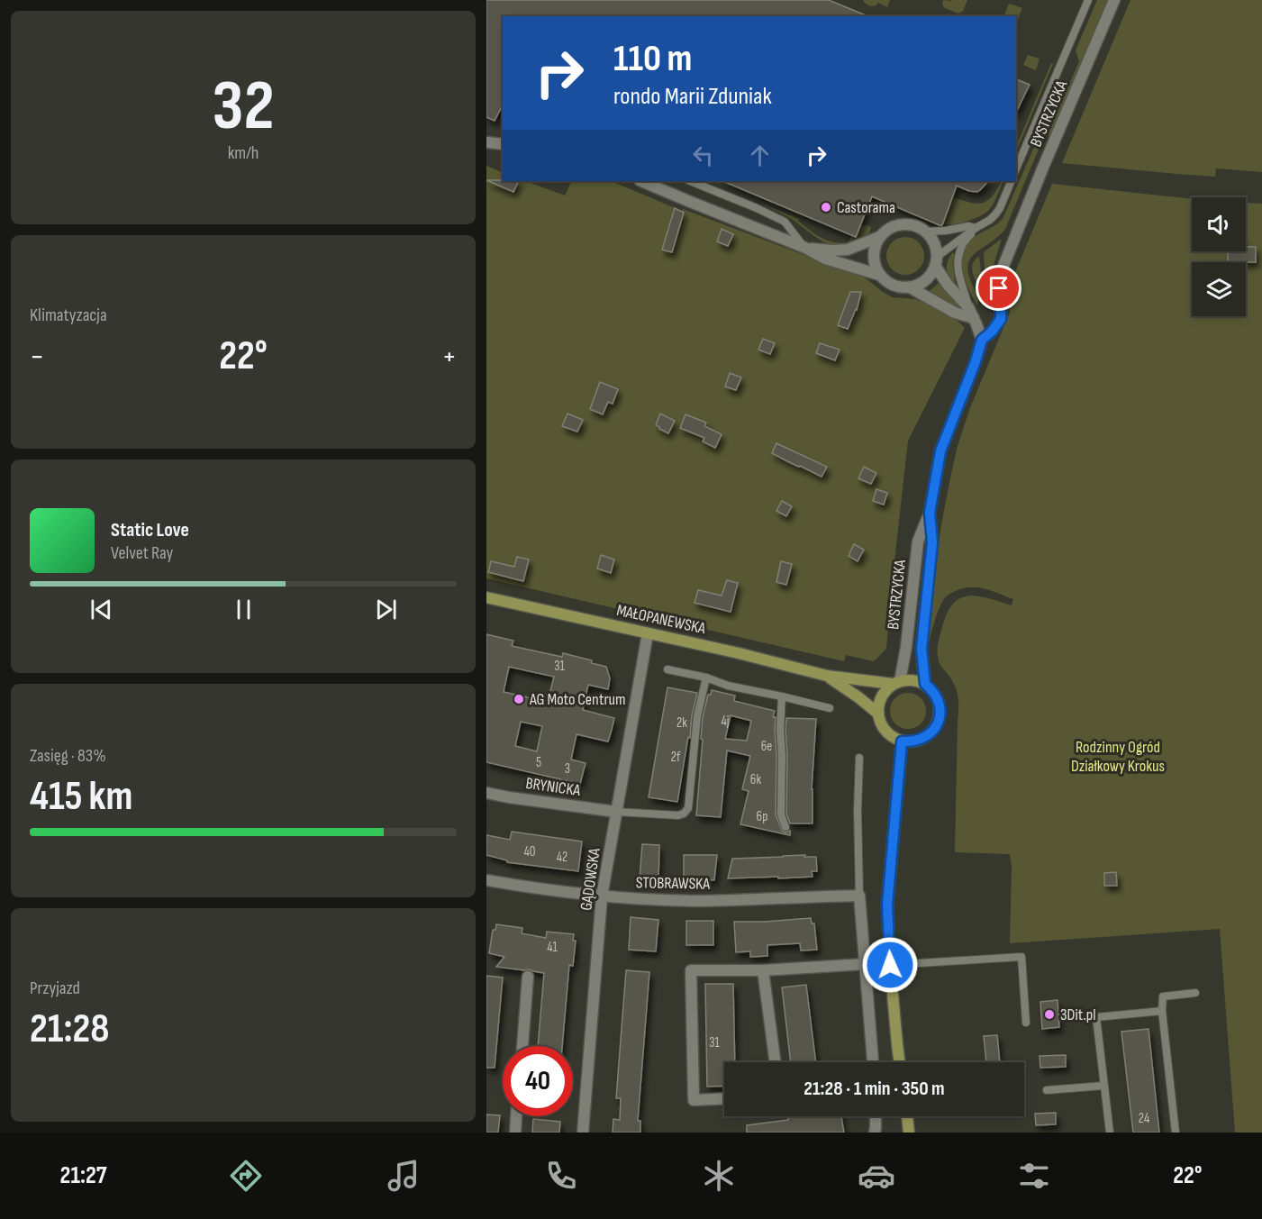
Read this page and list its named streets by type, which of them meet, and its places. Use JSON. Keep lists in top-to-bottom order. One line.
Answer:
{"streets":{"street":["BYSTRZYCKA","MAŁOPANEWSKA","BRYNICKA","GĄDOWSKA","STOBRAWSKA"]},"crossings":[["BYSTRZYCKA","MAŁOPANEWSKA"],["MAŁOPANEWSKA","GĄDOWSKA"],["BRYNICKA","GĄDOWSKA"],["GĄDOWSKA","STOBRAWSKA"]],"parks":["Rodzinny Ogród Działkowy Krokus"],"places":["Castorama","AG Moto Centrum","3Dit.pl"],"house_numbers":["31","4j","2k","6e","2f","5","3","6k","6p","40","42","41","31","24"],"page":{"tile":[["32","km/h"],"Klimatyzacja",["Zasięg · 83%","415 km"],["Przyjazd","21:28"]],"turn":["110 m","rondo Marii Zduniak"],"heat":["−","22°","+"],"song":["Static Love","Velvet Ray"],"limit":"40","trip":"21:28 · 1 min · 350 m","tabs":["21:27","22°"]}}
